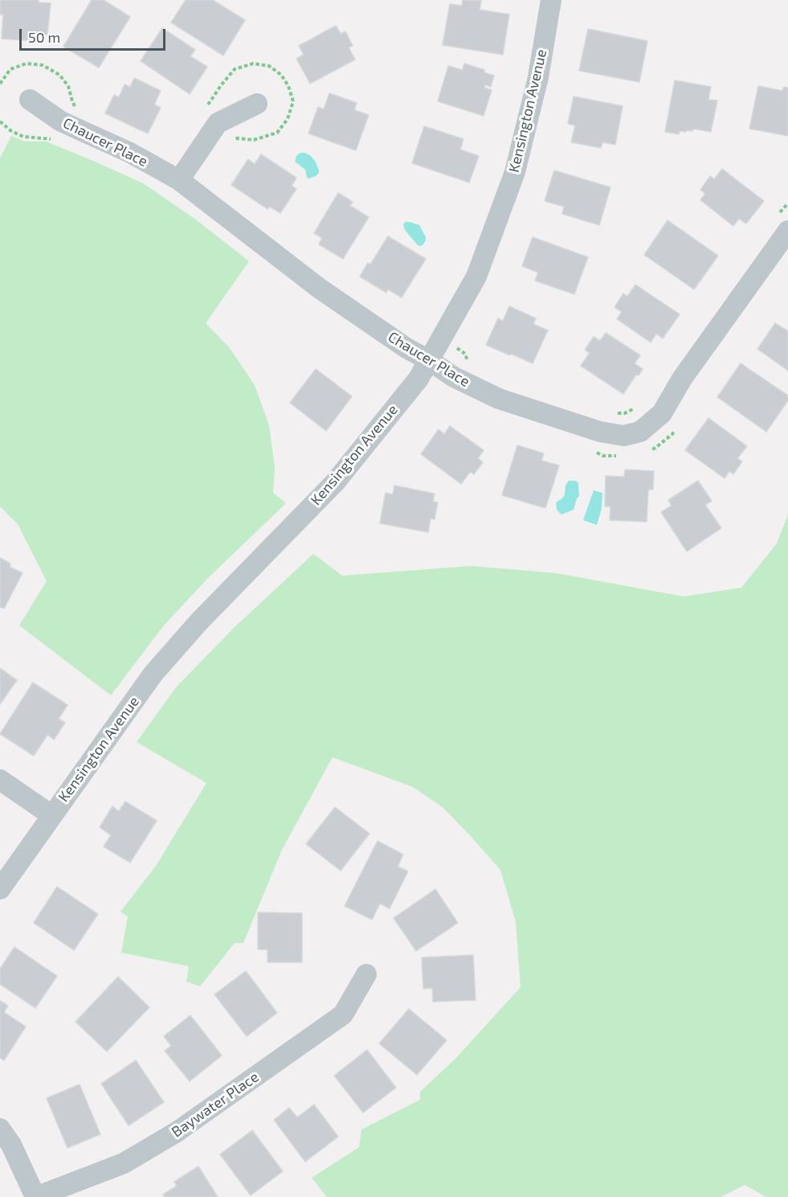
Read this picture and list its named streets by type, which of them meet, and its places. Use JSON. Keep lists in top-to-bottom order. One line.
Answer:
{"streets":{"street":["Kensington Avenue","Chaucer Place","Baywater Place"]},"crossings":[["Kensington Avenue","Chaucer Place"]],"scale_bar":"50 m"}
